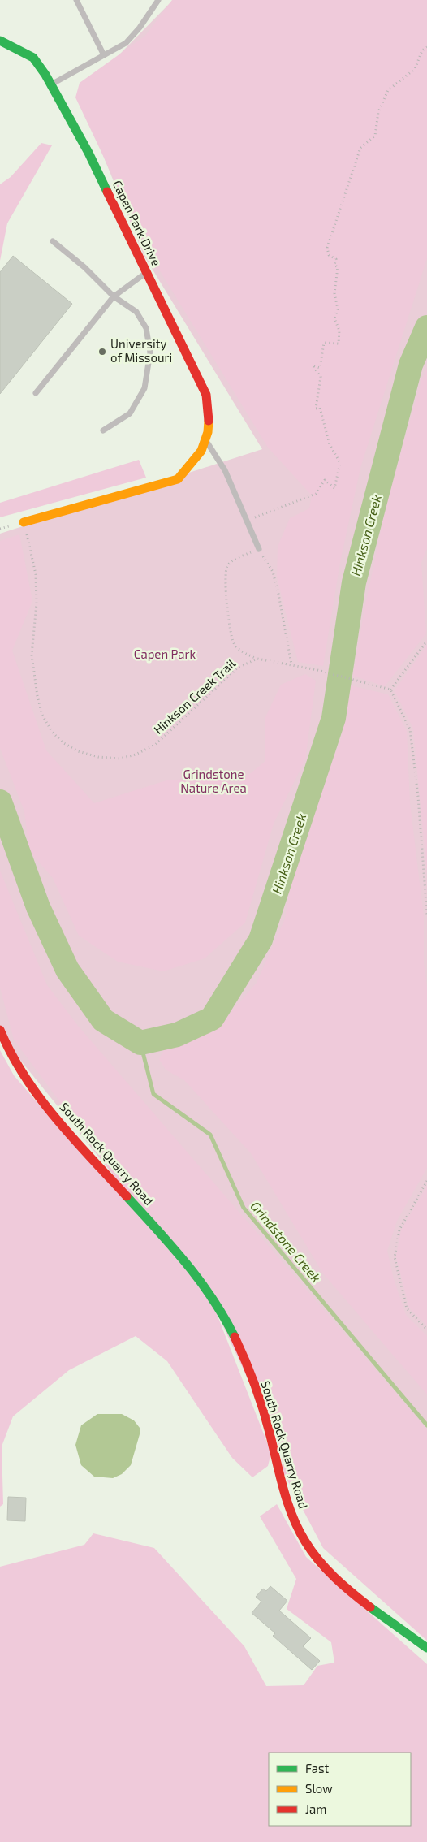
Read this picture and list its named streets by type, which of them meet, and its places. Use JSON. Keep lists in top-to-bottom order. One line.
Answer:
{"streets":{"street":["Capen Park Drive","South Rock Quarry Road"],"path":["Hinkson Creek Trail"]},"water":["Hinkson Creek","Grindstone Creek"],"parks":["Capen Park","Grindstone Nature Area"],"places":["University of Missouri"],"legend":["Fast","Slow","Jam"]}
